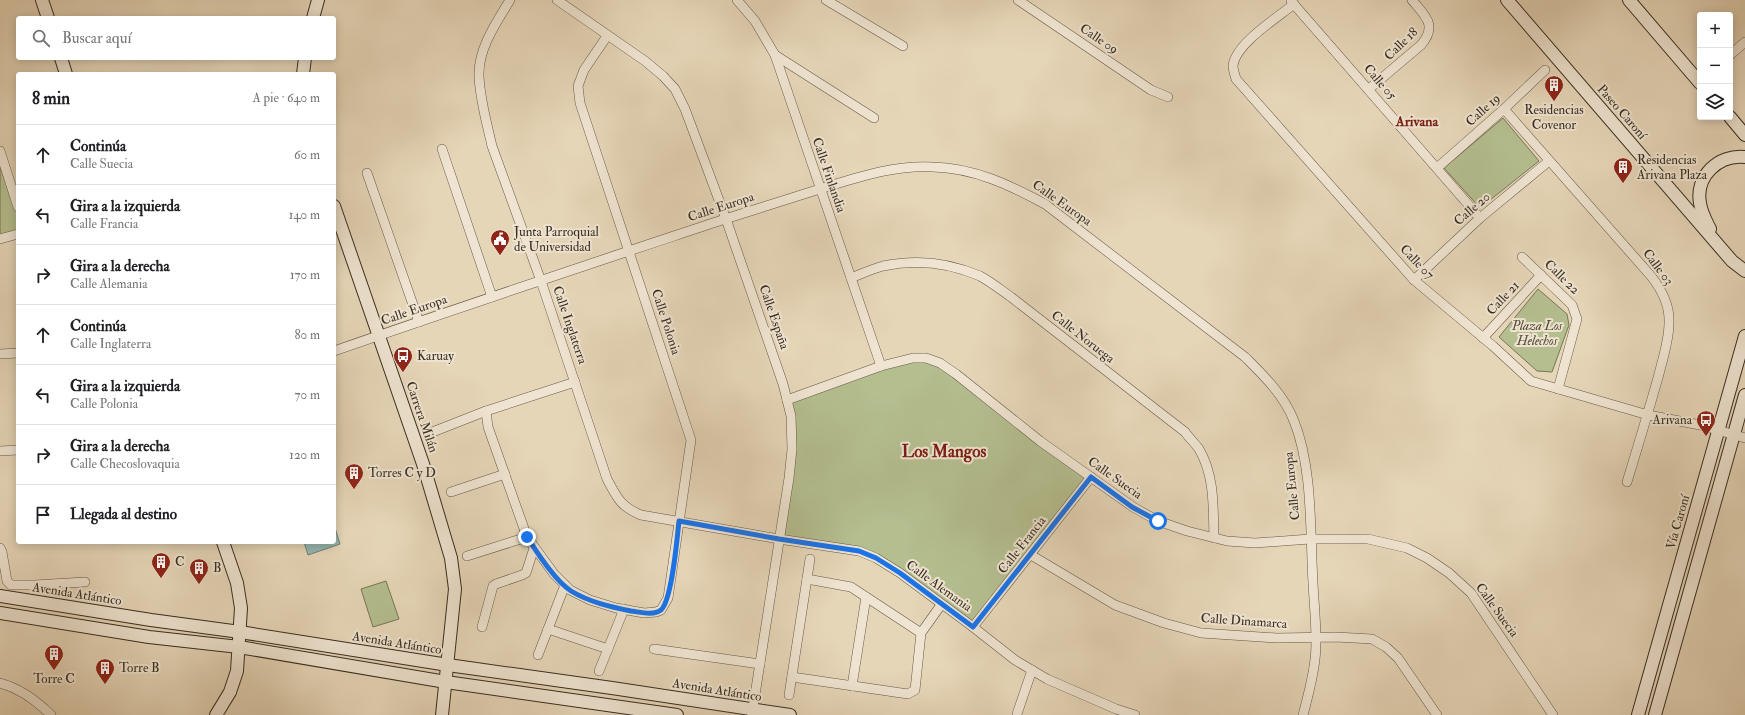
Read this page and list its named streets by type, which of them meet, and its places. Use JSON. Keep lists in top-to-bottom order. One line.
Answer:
{"streets":{"main road":["Paseo Caroní","Carrera Milán","Vía Caroní","Avenida Atlántico"],"street":["Calle 09","Calle 18","Calle 05","Calle 19","Calle Finlandia","Calle Europa","Calle 20","Calle 07","Calle 03","Calle 22","Calle 21","Calle España","Calle Polonia","Calle Inglaterra","Calle Noruega","Calle Suecia","Calle Francia","Calle Alemania","Calle Dinamarca"]},"crossings":[["Calle 18","Calle 05"],["Calle 05","Calle 19"],["Calle 05","Calle 20"],["Calle 05","Calle 07"],["Calle 19","Calle 03"],["Calle Finlandia","Calle Europa"],["Calle Finlandia","Calle Noruega"],["Calle Finlandia","Calle Suecia"],["Calle Europa","Calle España"],["Calle Europa","Calle Polonia"],["Calle Europa","Calle Inglaterra"],["Calle Europa","Carrera Milán"],["Calle Europa","Calle Suecia"],["Calle Europa","Calle Dinamarca"],["Calle 20","Calle 07"],["Calle 20","Calle 03"],["Calle 07","Calle 03"],["Calle 07","Calle 22"],["Calle 07","Calle 21"],["Calle 07","Vía Caroní"],["Calle 22","Calle 21"],["Calle España","Calle Polonia"],["Calle España","Calle Inglaterra"],["Calle España","Calle Suecia"],["Calle España","Calle Alemania"],["Calle España","Avenida Atlántico"],["Calle Polonia","Calle Inglaterra"],["Calle Inglaterra","Calle Alemania"],["Calle Noruega","Calle Suecia"],["Carrera Milán","Avenida Atlántico"],["Calle Suecia","Calle Francia"],["Calle Francia","Calle Alemania"],["Calle Francia","Calle Dinamarca"]],"districts":["Arivana","Los Mangos"],"parks":["Plaza Los Helechos"],"places":{"building":["Residencias Covenor","Residencias Arivana Plaza","Torres C y D","C","B","Torre C","Torre B"],"public building":["Junta Parroquial de Universidad"],"bus stop":["Karuay","Arivana"]},"page":{"map_buttons":["+","−"],"search":"Buscar aquí","heading":["8 min","A pie · 640 m"],"list":[["Continúa","Calle Suecia","60 m"],["Gira a la izquierda","Calle Francia","140 m"],["Gira a la derecha","Calle Alemania","170 m"],["Continúa","Calle Inglaterra","80 m"],["Gira a la izquierda","Calle Polonia","70 m"],["Gira a la derecha","Calle Checoslovaquia","120 m"],"Llegada al destino"]}}
